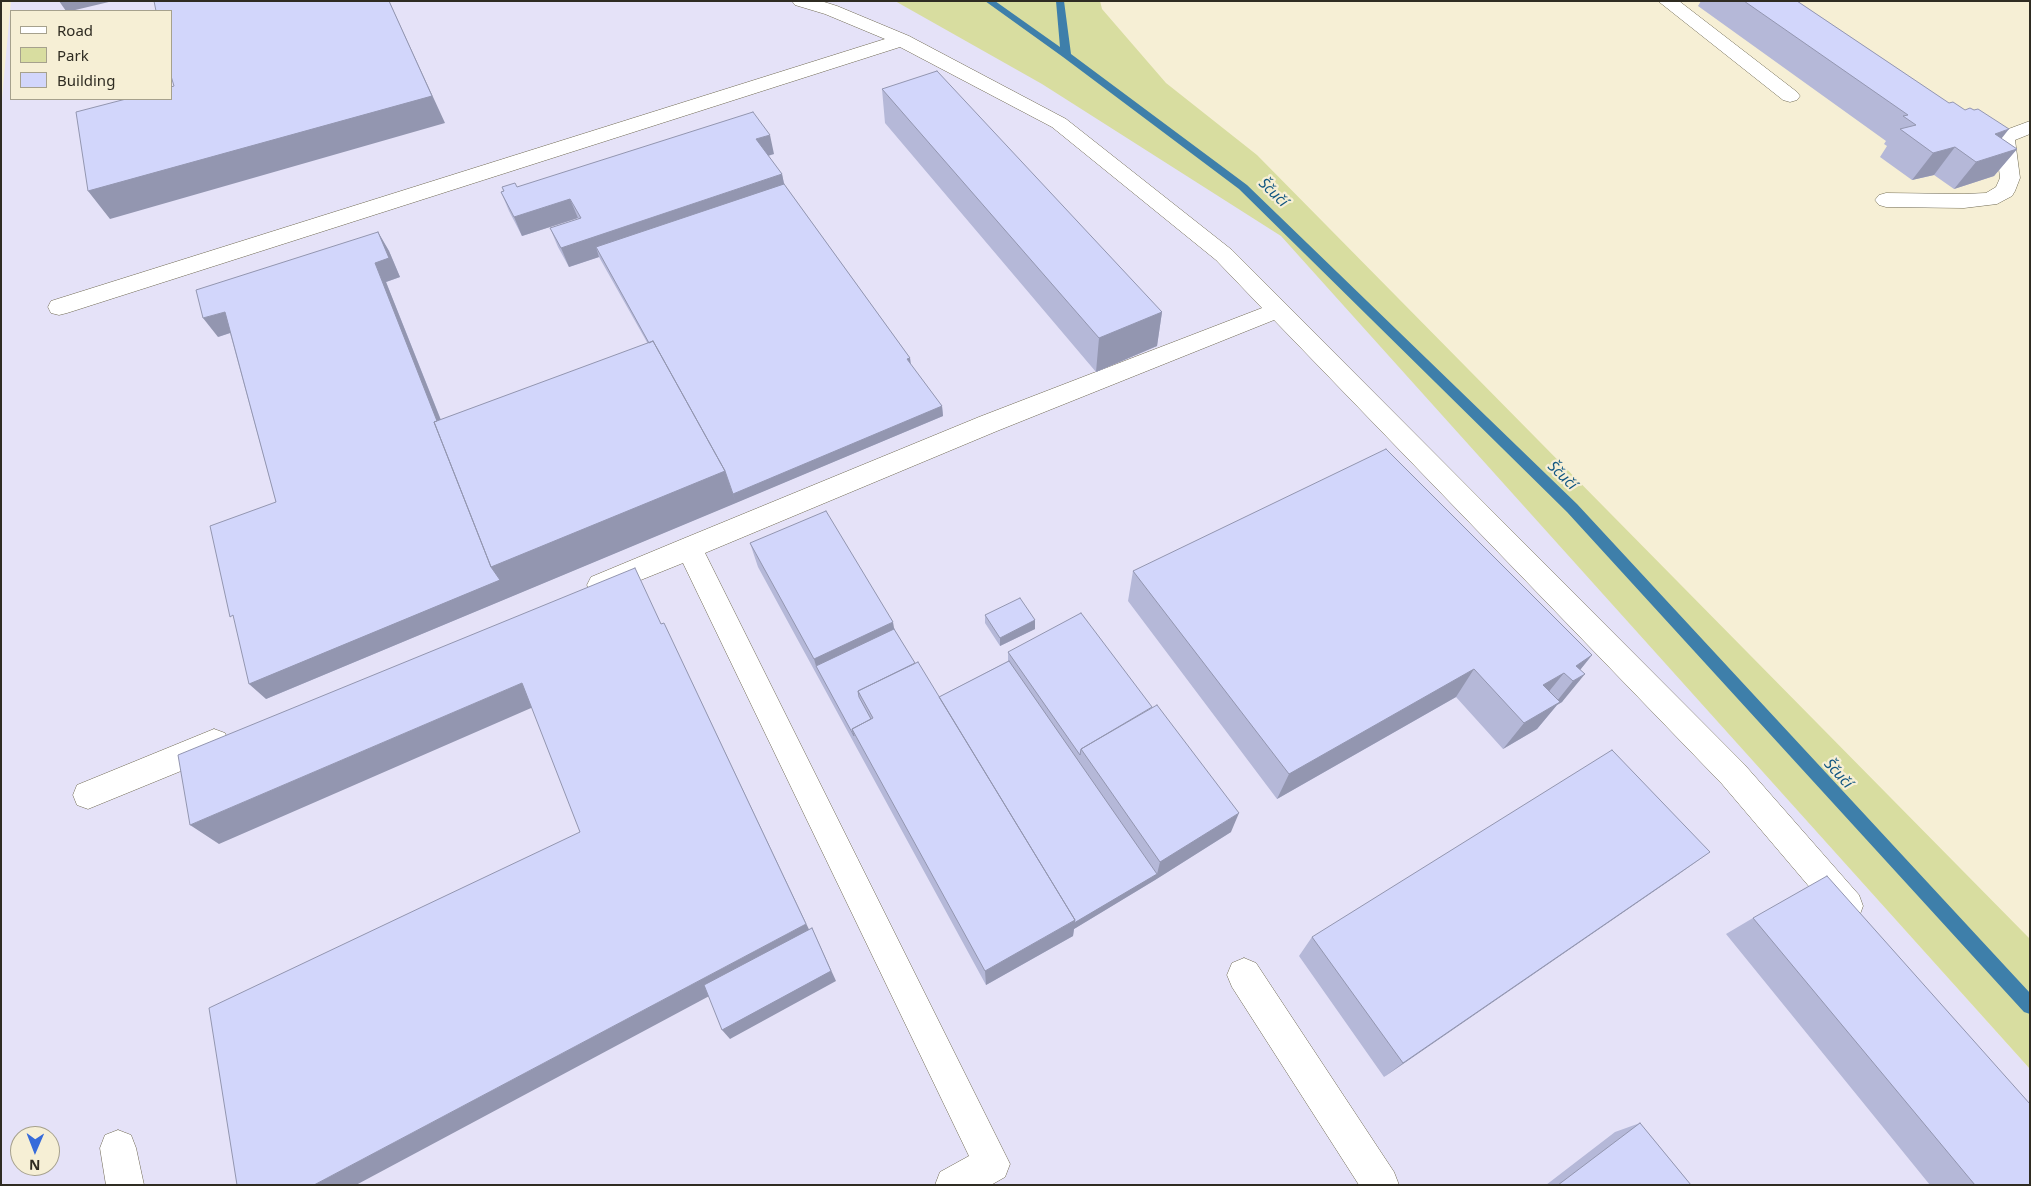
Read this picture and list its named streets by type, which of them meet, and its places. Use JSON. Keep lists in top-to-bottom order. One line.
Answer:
{"water":["Ščučí"],"legend":["Road","Park","Building"],"north":"bottom"}
